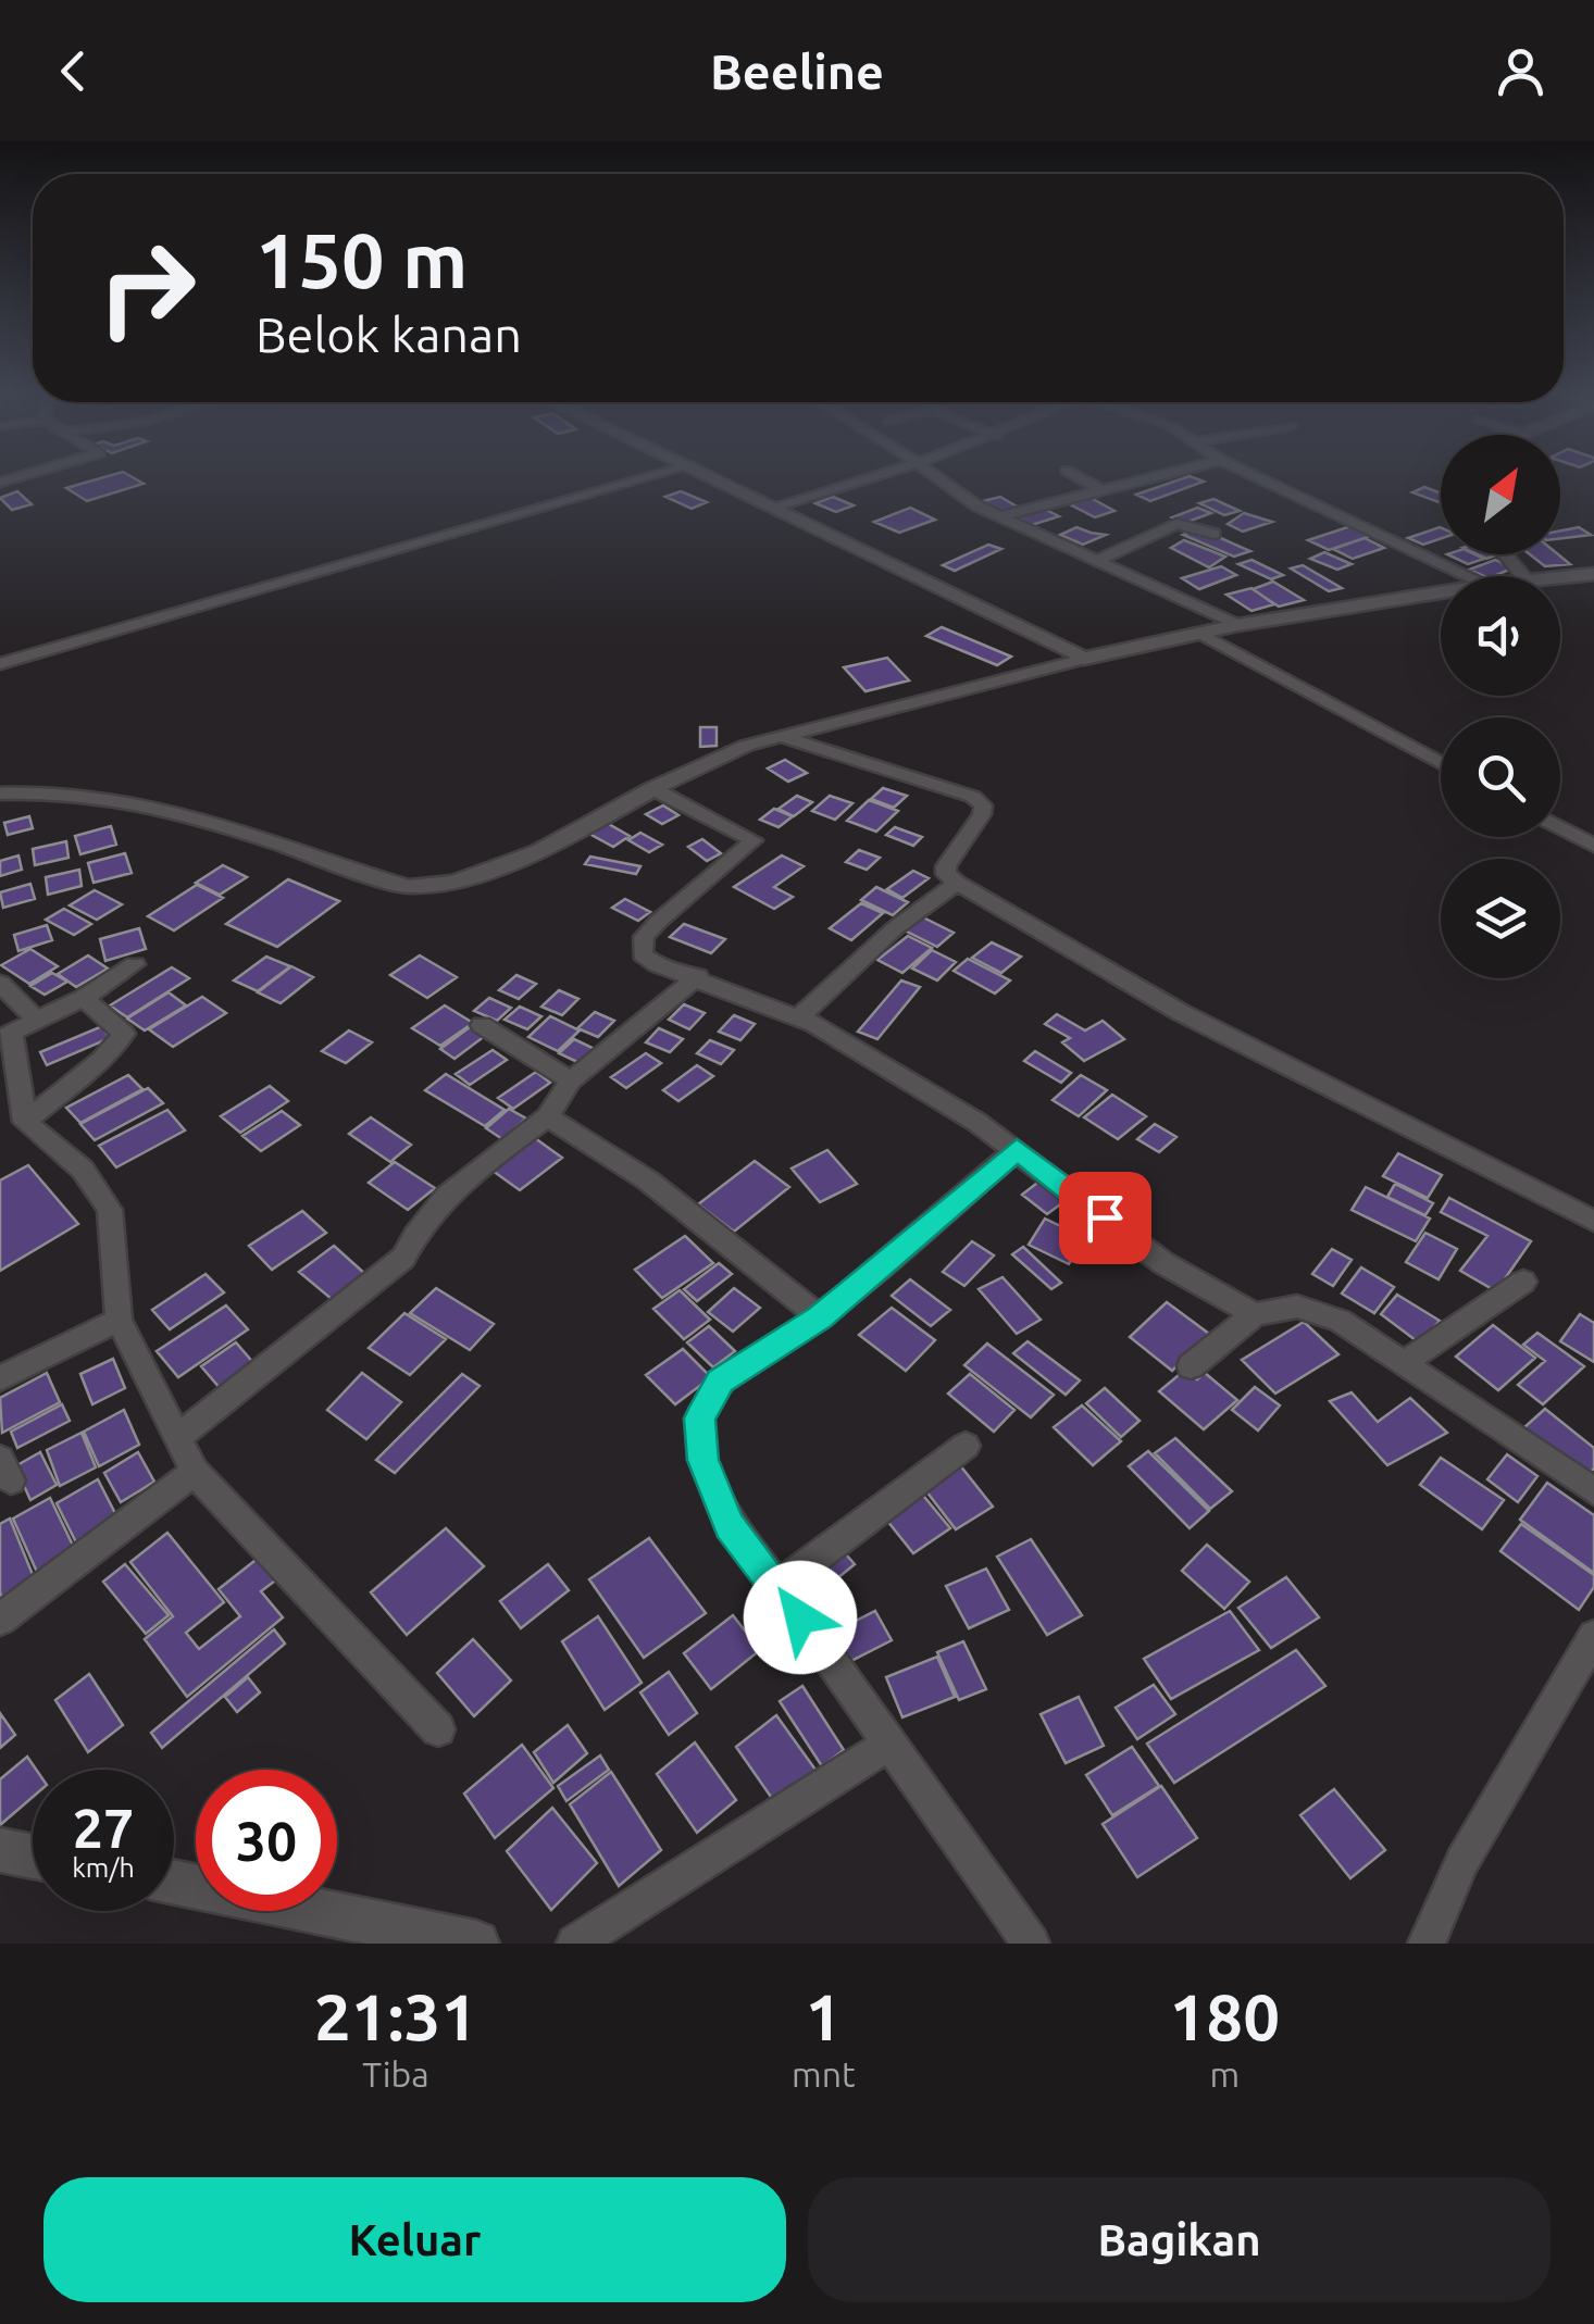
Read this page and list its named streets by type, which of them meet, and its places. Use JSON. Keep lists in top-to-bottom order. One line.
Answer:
{"north":"top right","page":{"header":"Beeline","turn":["150 m","Belok kanan"],"speed":"27 km/h","limit":"30","eta":["21:31","Tiba","1","mnt","180","m"],"buttons":["Keluar","Bagikan"]}}
